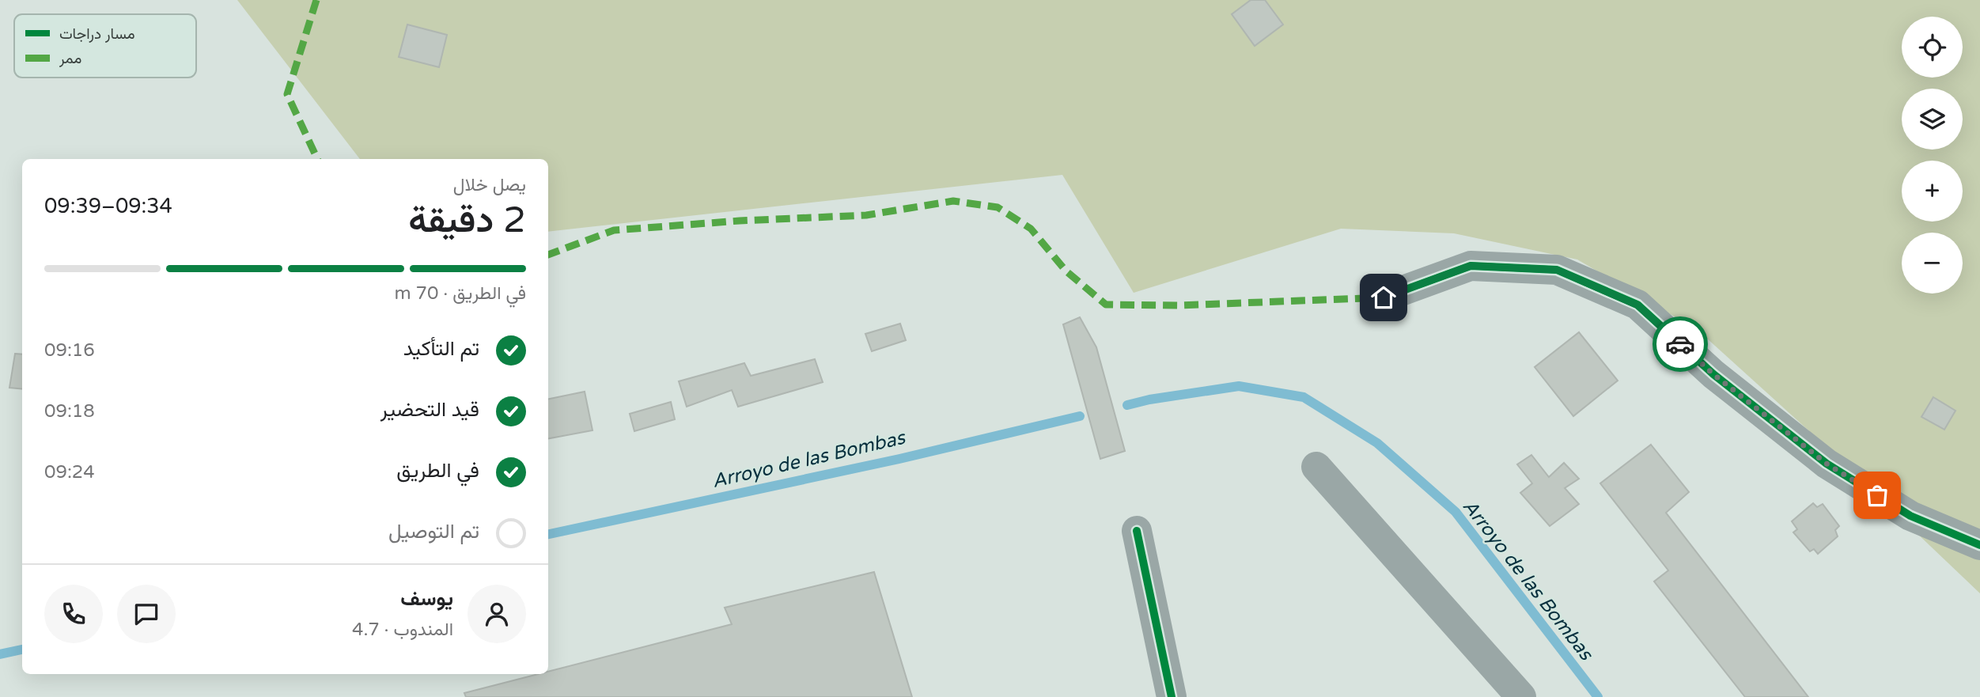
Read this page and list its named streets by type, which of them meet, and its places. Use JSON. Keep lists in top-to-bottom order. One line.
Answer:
{"water":["Arroyo de las Bombas"],"legend":["مسار دراجات","ممر"],"page":{"map_buttons":["+","−"],"heading":["2 دقيقة","يصل خلال","09:34–09:39"],"panel":["يوسف","المندوب · 4.7"],"bar":"في الطريق · 70 m","list":[["تم التأكيد","09:16"],["قيد التحضير","09:18"],["في الطريق","09:24"],"تم التوصيل"]}}
